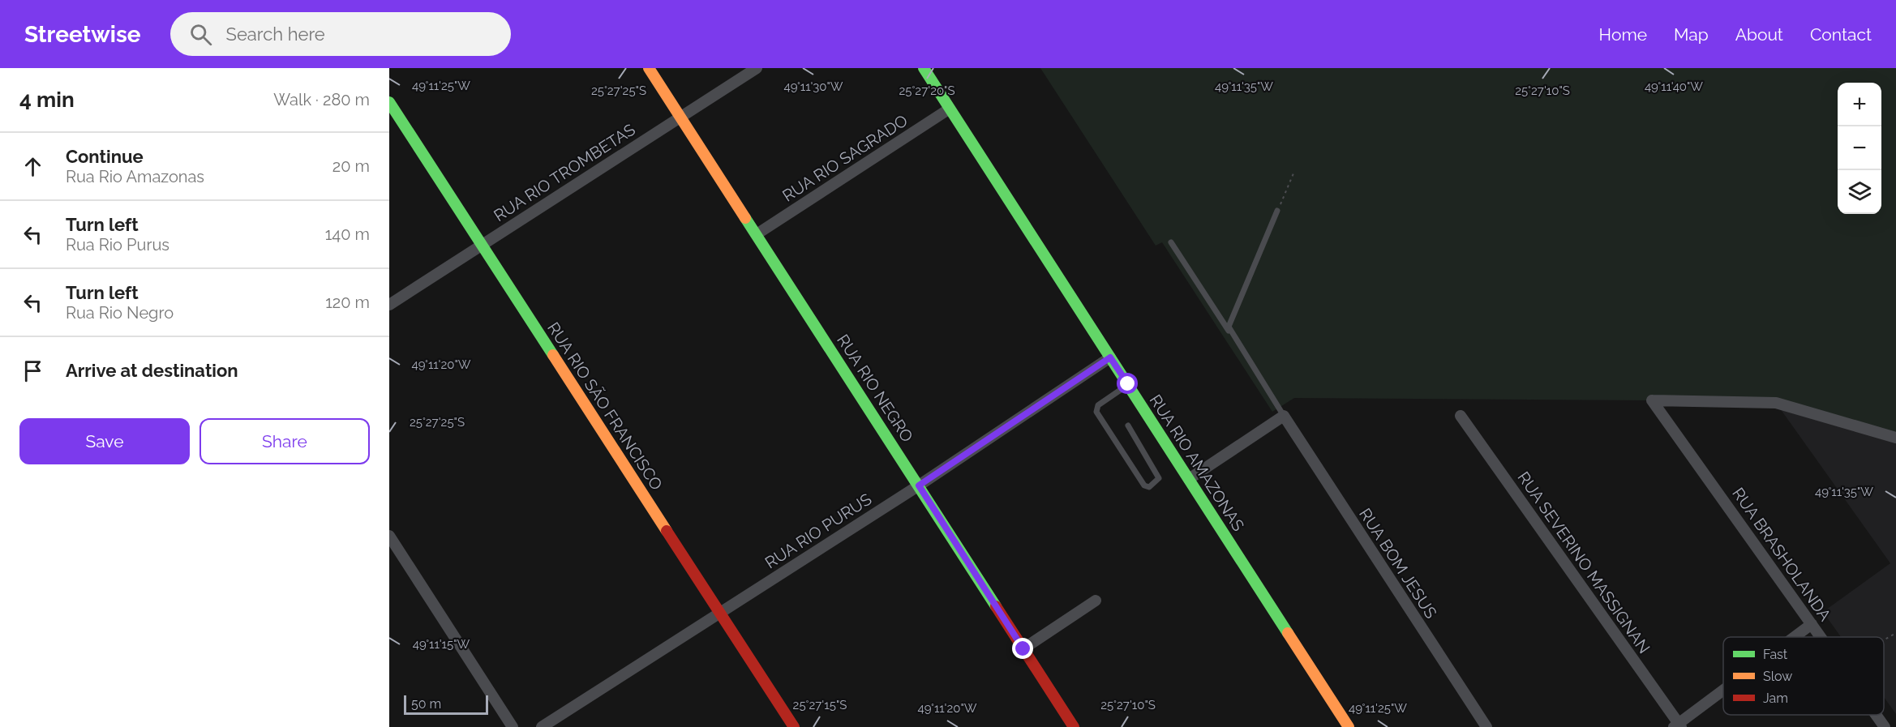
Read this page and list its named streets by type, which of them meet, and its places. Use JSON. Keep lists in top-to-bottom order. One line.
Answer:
{"streets":{"street":["RUA RIO SAGRADO","RUA RIO TROMBETAS","RUA RIO NEGRO","RUA RIO SÃO FRANCISCO","RUA RIO AMAZONAS","RUA RIO PURUS","RUA BRASHOLANDA","RUA SEVERINO MASSIGNAN","RUA BOM JESUS"]},"crossings":[["RUA RIO SAGRADO","RUA RIO NEGRO"],["RUA RIO SAGRADO","RUA RIO AMAZONAS"],["RUA RIO TROMBETAS","RUA RIO NEGRO"],["RUA RIO TROMBETAS","RUA RIO SÃO FRANCISCO"],["RUA RIO NEGRO","RUA RIO PURUS"],["RUA RIO SÃO FRANCISCO","RUA RIO PURUS"],["RUA RIO AMAZONAS","RUA RIO PURUS"]],"legend":["Fast","Slow","Jam"],"scale_bar":"50 m","page":{"header":"Streetwise","search":"Search here","nav":["Home","Map","About","Contact"],"heading":["4 min","Walk · 280 m"],"map_buttons":["+","−"],"list":[["Continue","Rua Rio Amazonas","20 m"],["Turn left","Rua Rio Purus","140 m"],["Turn left","Rua Rio Negro","120 m"],"Arrive at destination"],"buttons":["Save","Share"],"scale":"50 m"},"coordinates":["49°11'25\"W","49°11'35\"W","49°11'40\"W","49°11'30\"W","25°27'10\"S","25°27'25\"S","25°27'20\"S","49°11'20\"W","49°11'15\"W","25°27'15\"S"]}
